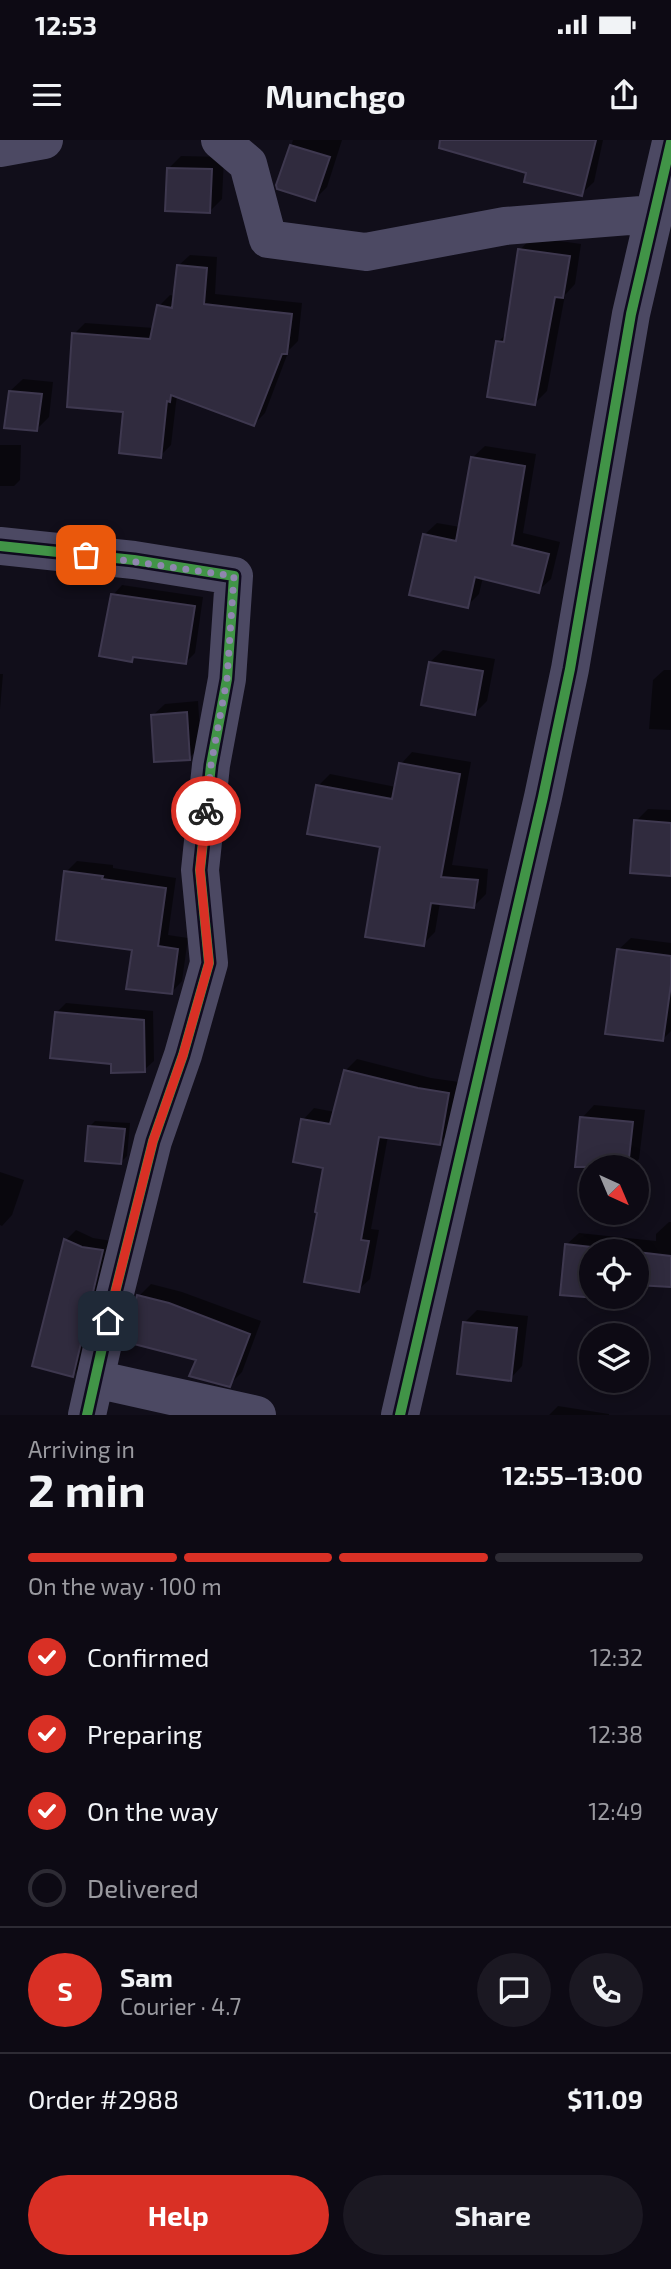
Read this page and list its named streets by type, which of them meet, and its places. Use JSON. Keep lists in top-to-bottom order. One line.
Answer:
{"north":"bottom right","page":{"status":"12:53","header":"Munchgo","heading":["2 min","Arriving in","12:55–13:00"],"panel":["Sam","Courier · 4.7","Order #2988","$11.09"],"bar":"On the way · 100 m","list":[["Confirmed","12:32"],["Preparing","12:38"],["On the way","12:49"],"Delivered"],"round":"S","buttons":["Help","Share"]}}
